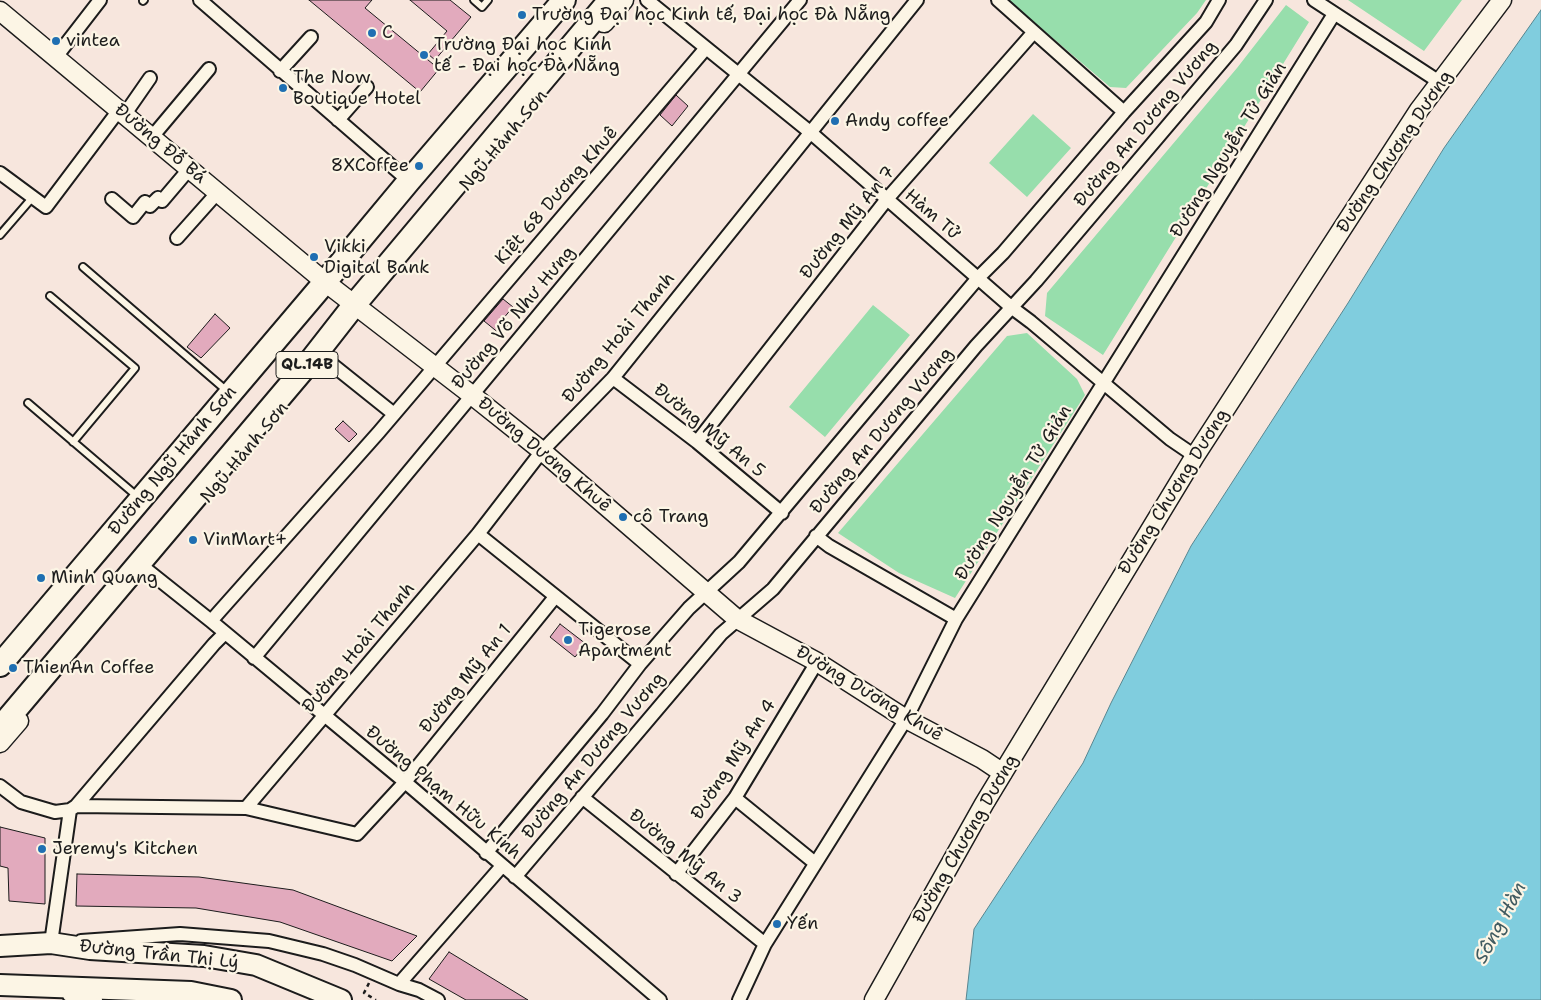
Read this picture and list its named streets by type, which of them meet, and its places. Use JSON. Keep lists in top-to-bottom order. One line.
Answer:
{"streets":{"highway":["Ngũ Hành Sơn","QL.14B","Đường Ngũ Hành Sơn"],"main road":["Đường Đỗ Bá","Đường Chương Dương","Đường Dương Khuê","Đường Trần Thị Lý"],"street":["Đường An Dương Vương","Đường Nguyễn Tử Giản","Kiệt 68 Dương Khuê","Hàm Tử","Đường Mỹ An 7","Đường Võ Như Hưng","Đường Hoài Thanh","Đường Mỹ An 5","Đường Mỹ An 1","Đường Mỹ An 4","Đường Phạm Hữu Kính","Đường Mỹ An 3"]},"crossings":[["Đường An Dương Vương","Hàm Tử"],["Đường An Dương Vương","Đường Mỹ An 5"],["Đường An Dương Vương","Đường Dương Khuê"],["Đường An Dương Vương","Đường Phạm Hữu Kính"],["Đường An Dương Vương","Đường Mỹ An 3"],["Ngũ Hành Sơn","Đường Đỗ Bá"],["Ngũ Hành Sơn","Đường Dương Khuê"],["Ngũ Hành Sơn","Đường Phạm Hữu Kính"],["Đường Đỗ Bá","Đường Dương Khuê"],["Đường Đỗ Bá","Đường Ngũ Hành Sơn"],["Đường Nguyễn Tử Giản","Hàm Tử"],["Đường Nguyễn Tử Giản","Đường Dương Khuê"],["Đường Nguyễn Tử Giản","Đường Mỹ An 3"],["Đường Chương Dương","Hàm Tử"],["Đường Chương Dương","Đường Dương Khuê"],["Kiệt 68 Dương Khuê","Hàm Tử"],["Kiệt 68 Dương Khuê","Đường Dương Khuê"],["Hàm Tử","Đường Mỹ An 7"],["Hàm Tử","Đường Võ Như Hưng"],["Hàm Tử","Đường Hoài Thanh"],["Đường Mỹ An 7","Đường Mỹ An 5"],["Đường Võ Như Hưng","Đường Dương Khuê"],["Đường Võ Như Hưng","Đường Phạm Hữu Kính"],["Đường Hoài Thanh","Đường Mỹ An 5"],["Đường Hoài Thanh","Đường Dương Khuê"],["Đường Hoài Thanh","Đường Mỹ An 1"],["Đường Hoài Thanh","Đường Phạm Hữu Kính"],["Đường Dương Khuê","Đường Mỹ An 4"],["Đường Mỹ An 1","Đường Phạm Hữu Kính"],["Đường Mỹ An 4","Đường Mỹ An 3"]],"water":["Sông Hàn"],"places":["Trường Đại học Kinh tế, Đại học Đà Nẵng","C","vintea","Trường Đại học Kinh tế - Đại học Đà Nẵng","The Now Boutique Hotel","Andy coffee","8XCoffee","Vikki Digital Bank","cô Trang","VinMart+","Minh Quang","Tigerose Apartment","ThienAn Coffee","Jeremy's Kitchen","Yến"]}
